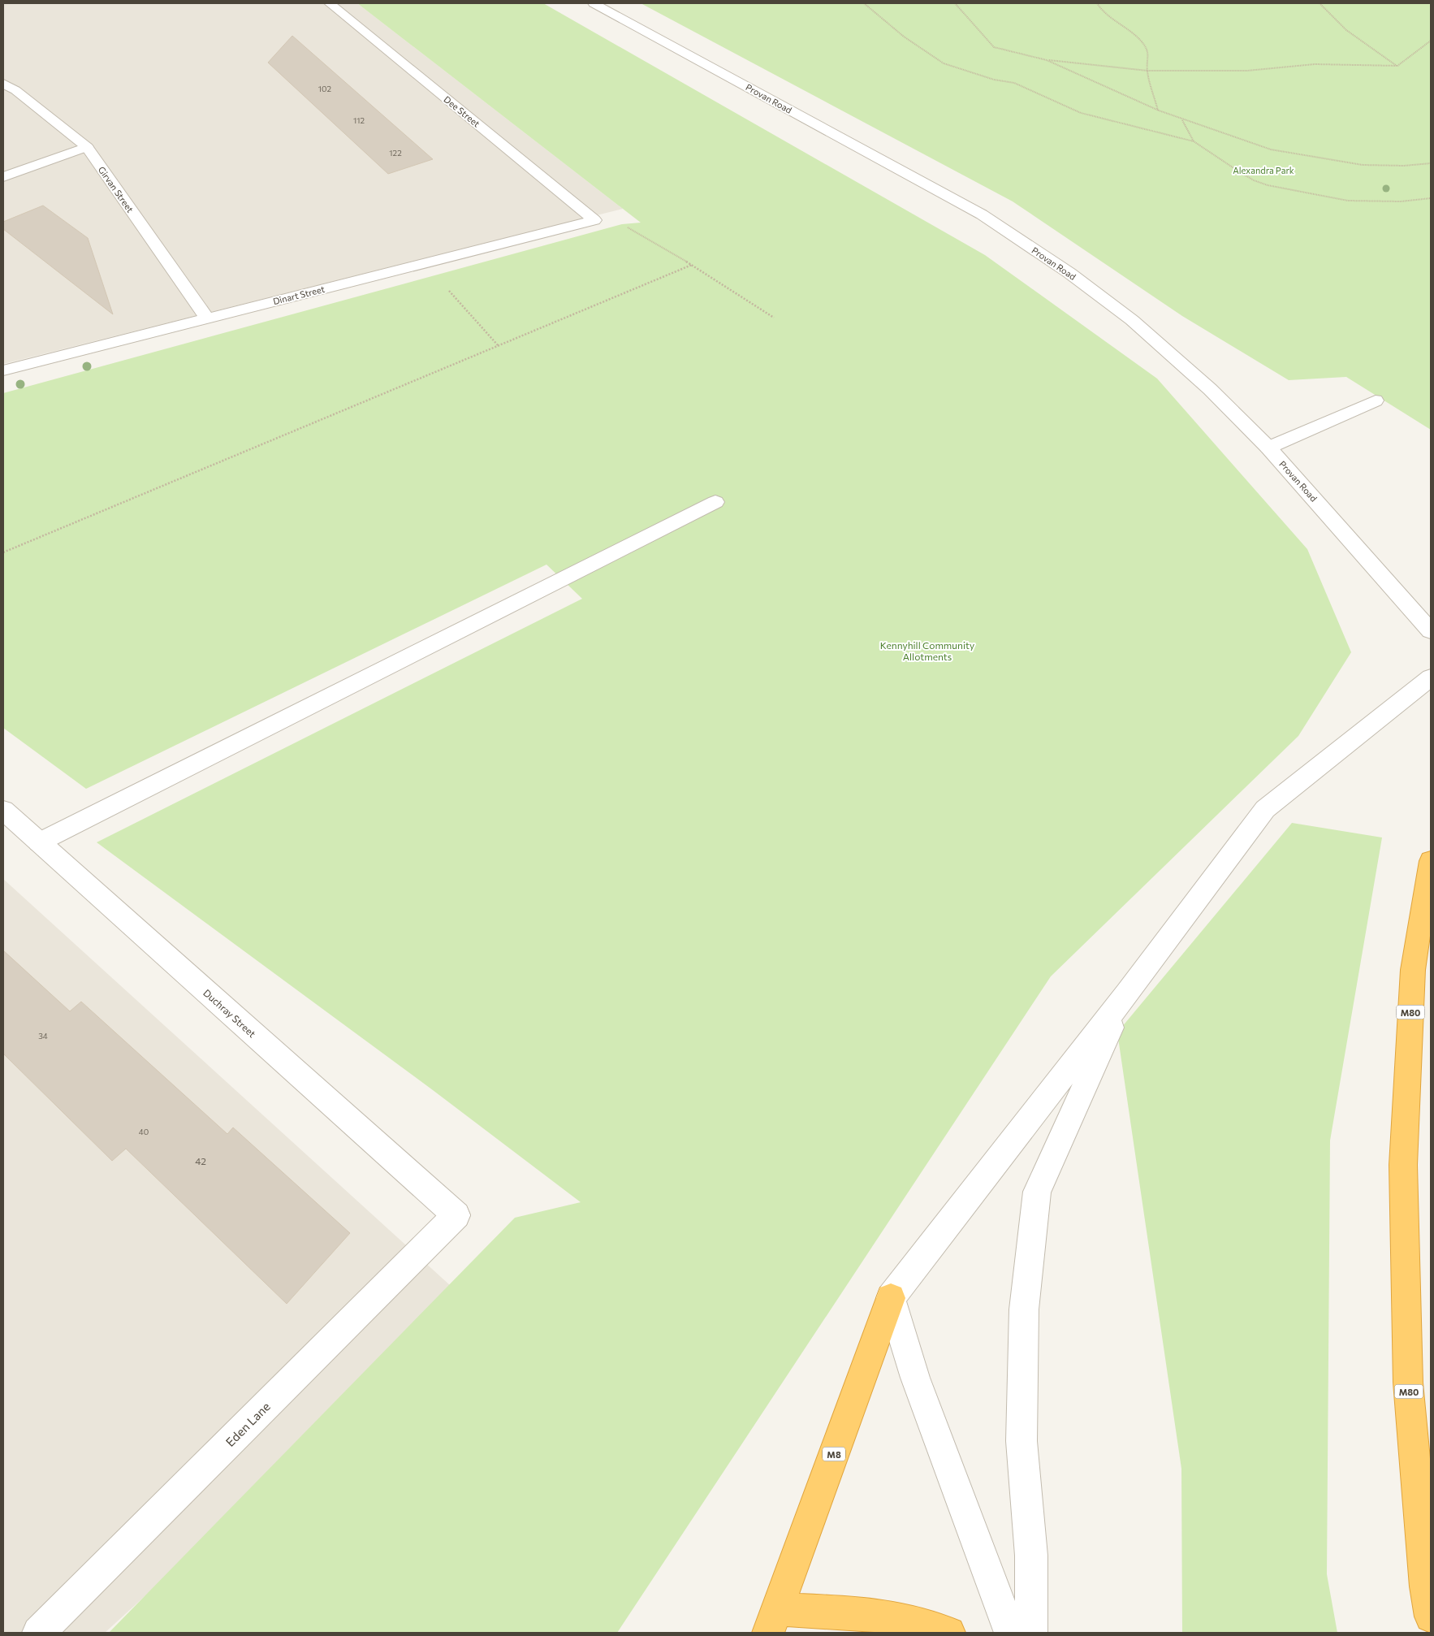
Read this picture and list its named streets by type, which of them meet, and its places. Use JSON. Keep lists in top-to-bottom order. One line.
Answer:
{"streets":{"highway":["M80","M8"],"street":["Provan Road","Dee Street","Girvan Street","Dinart Street","Duchray Street","Eden Lane"]},"crossings":[["Dee Street","Dinart Street"],["Girvan Street","Dinart Street"],["Duchray Street","Eden Lane"]],"parks":["Alexandra Park","Kennyhill Community Allotments"],"house_numbers":["102","112","122","34","40","42"]}
